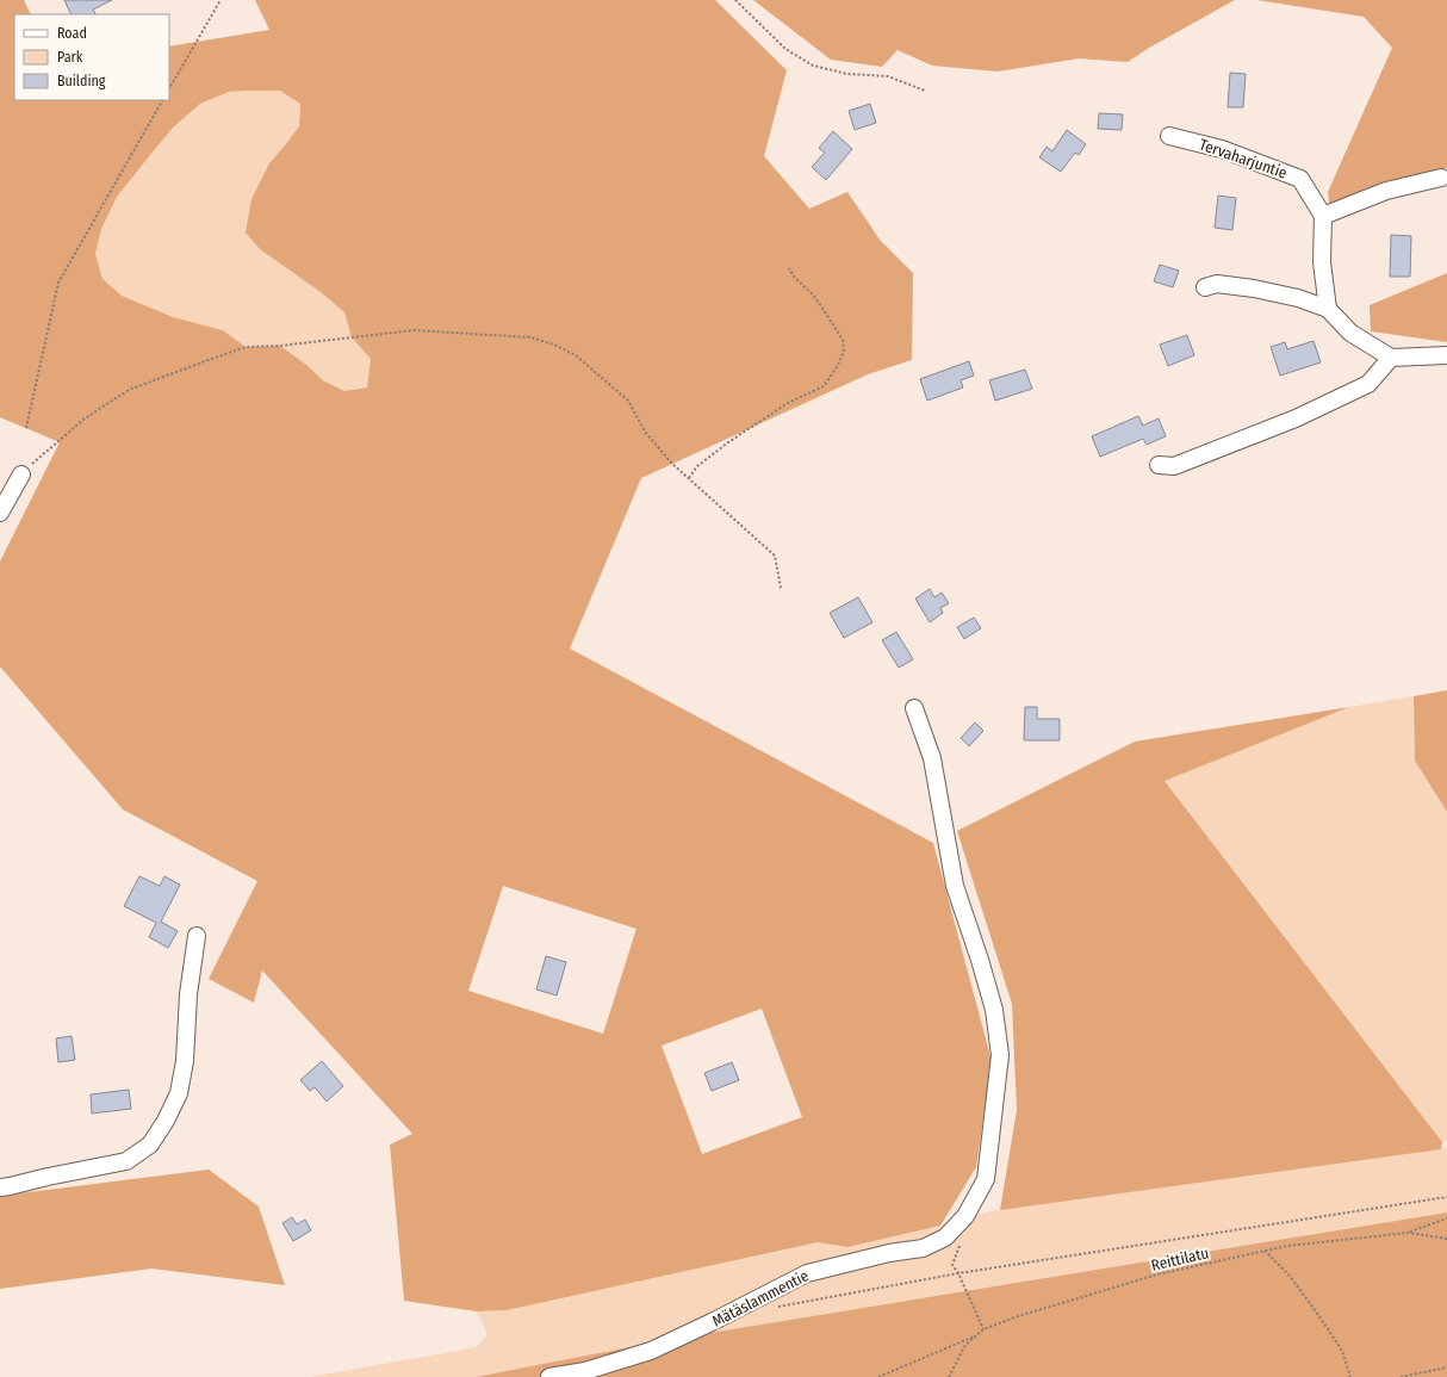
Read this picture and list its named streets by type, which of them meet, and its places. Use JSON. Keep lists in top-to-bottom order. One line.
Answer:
{"streets":{"street":["Tervaharjuntie","Mätäslammentie"],"path":["Reittilatu"]},"legend":["Road","Park","Building"]}
